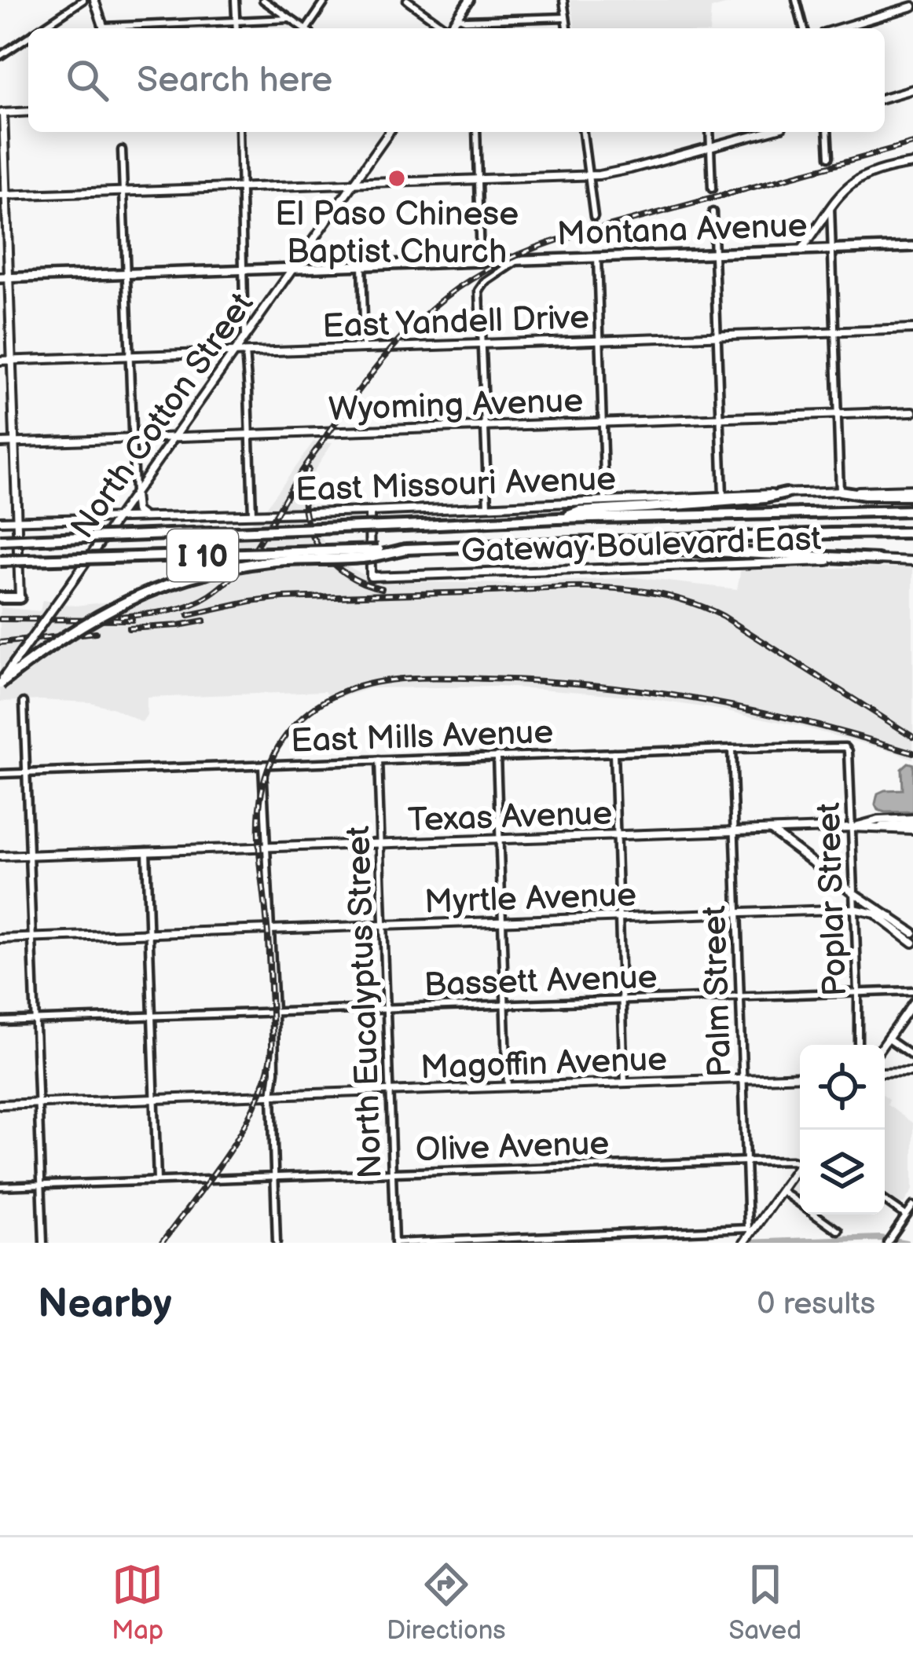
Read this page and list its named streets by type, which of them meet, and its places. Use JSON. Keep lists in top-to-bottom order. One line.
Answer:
{"streets":{"highway":["I 10"],"main road":["Montana Avenue","East Yandell Drive","Wyoming Avenue","North Cotton Street","East Missouri Avenue","Gateway Boulevard East","Texas Avenue","Myrtle Avenue","Magoffin Avenue"],"street":["East Mills Avenue","Poplar Street","Bassett Avenue","Palm Street","North Eucalyptus Street","Olive Avenue"]},"crossings":[["Montana Avenue","North Cotton Street"],["East Yandell Drive","North Cotton Street"],["Wyoming Avenue","North Cotton Street"],["North Cotton Street","East Missouri Avenue"],["East Missouri Avenue","Gateway Boulevard East"],["East Mills Avenue","Poplar Street"],["East Mills Avenue","Palm Street"],["East Mills Avenue","North Eucalyptus Street"],["Texas Avenue","Poplar Street"],["Texas Avenue","Palm Street"],["Texas Avenue","North Eucalyptus Street"],["Myrtle Avenue","Poplar Street"],["Myrtle Avenue","Palm Street"],["Myrtle Avenue","North Eucalyptus Street"],["Poplar Street","Bassett Avenue"],["Bassett Avenue","Palm Street"],["Bassett Avenue","North Eucalyptus Street"],["Palm Street","Magoffin Avenue"],["Palm Street","Olive Avenue"],["North Eucalyptus Street","Magoffin Avenue"],["North Eucalyptus Street","Olive Avenue"]],"places":["El Paso Chinese Baptist Church"],"page":{"search":"Search here","heading":["Nearby","0 results"],"nav":["Map","Directions","Saved"]}}
